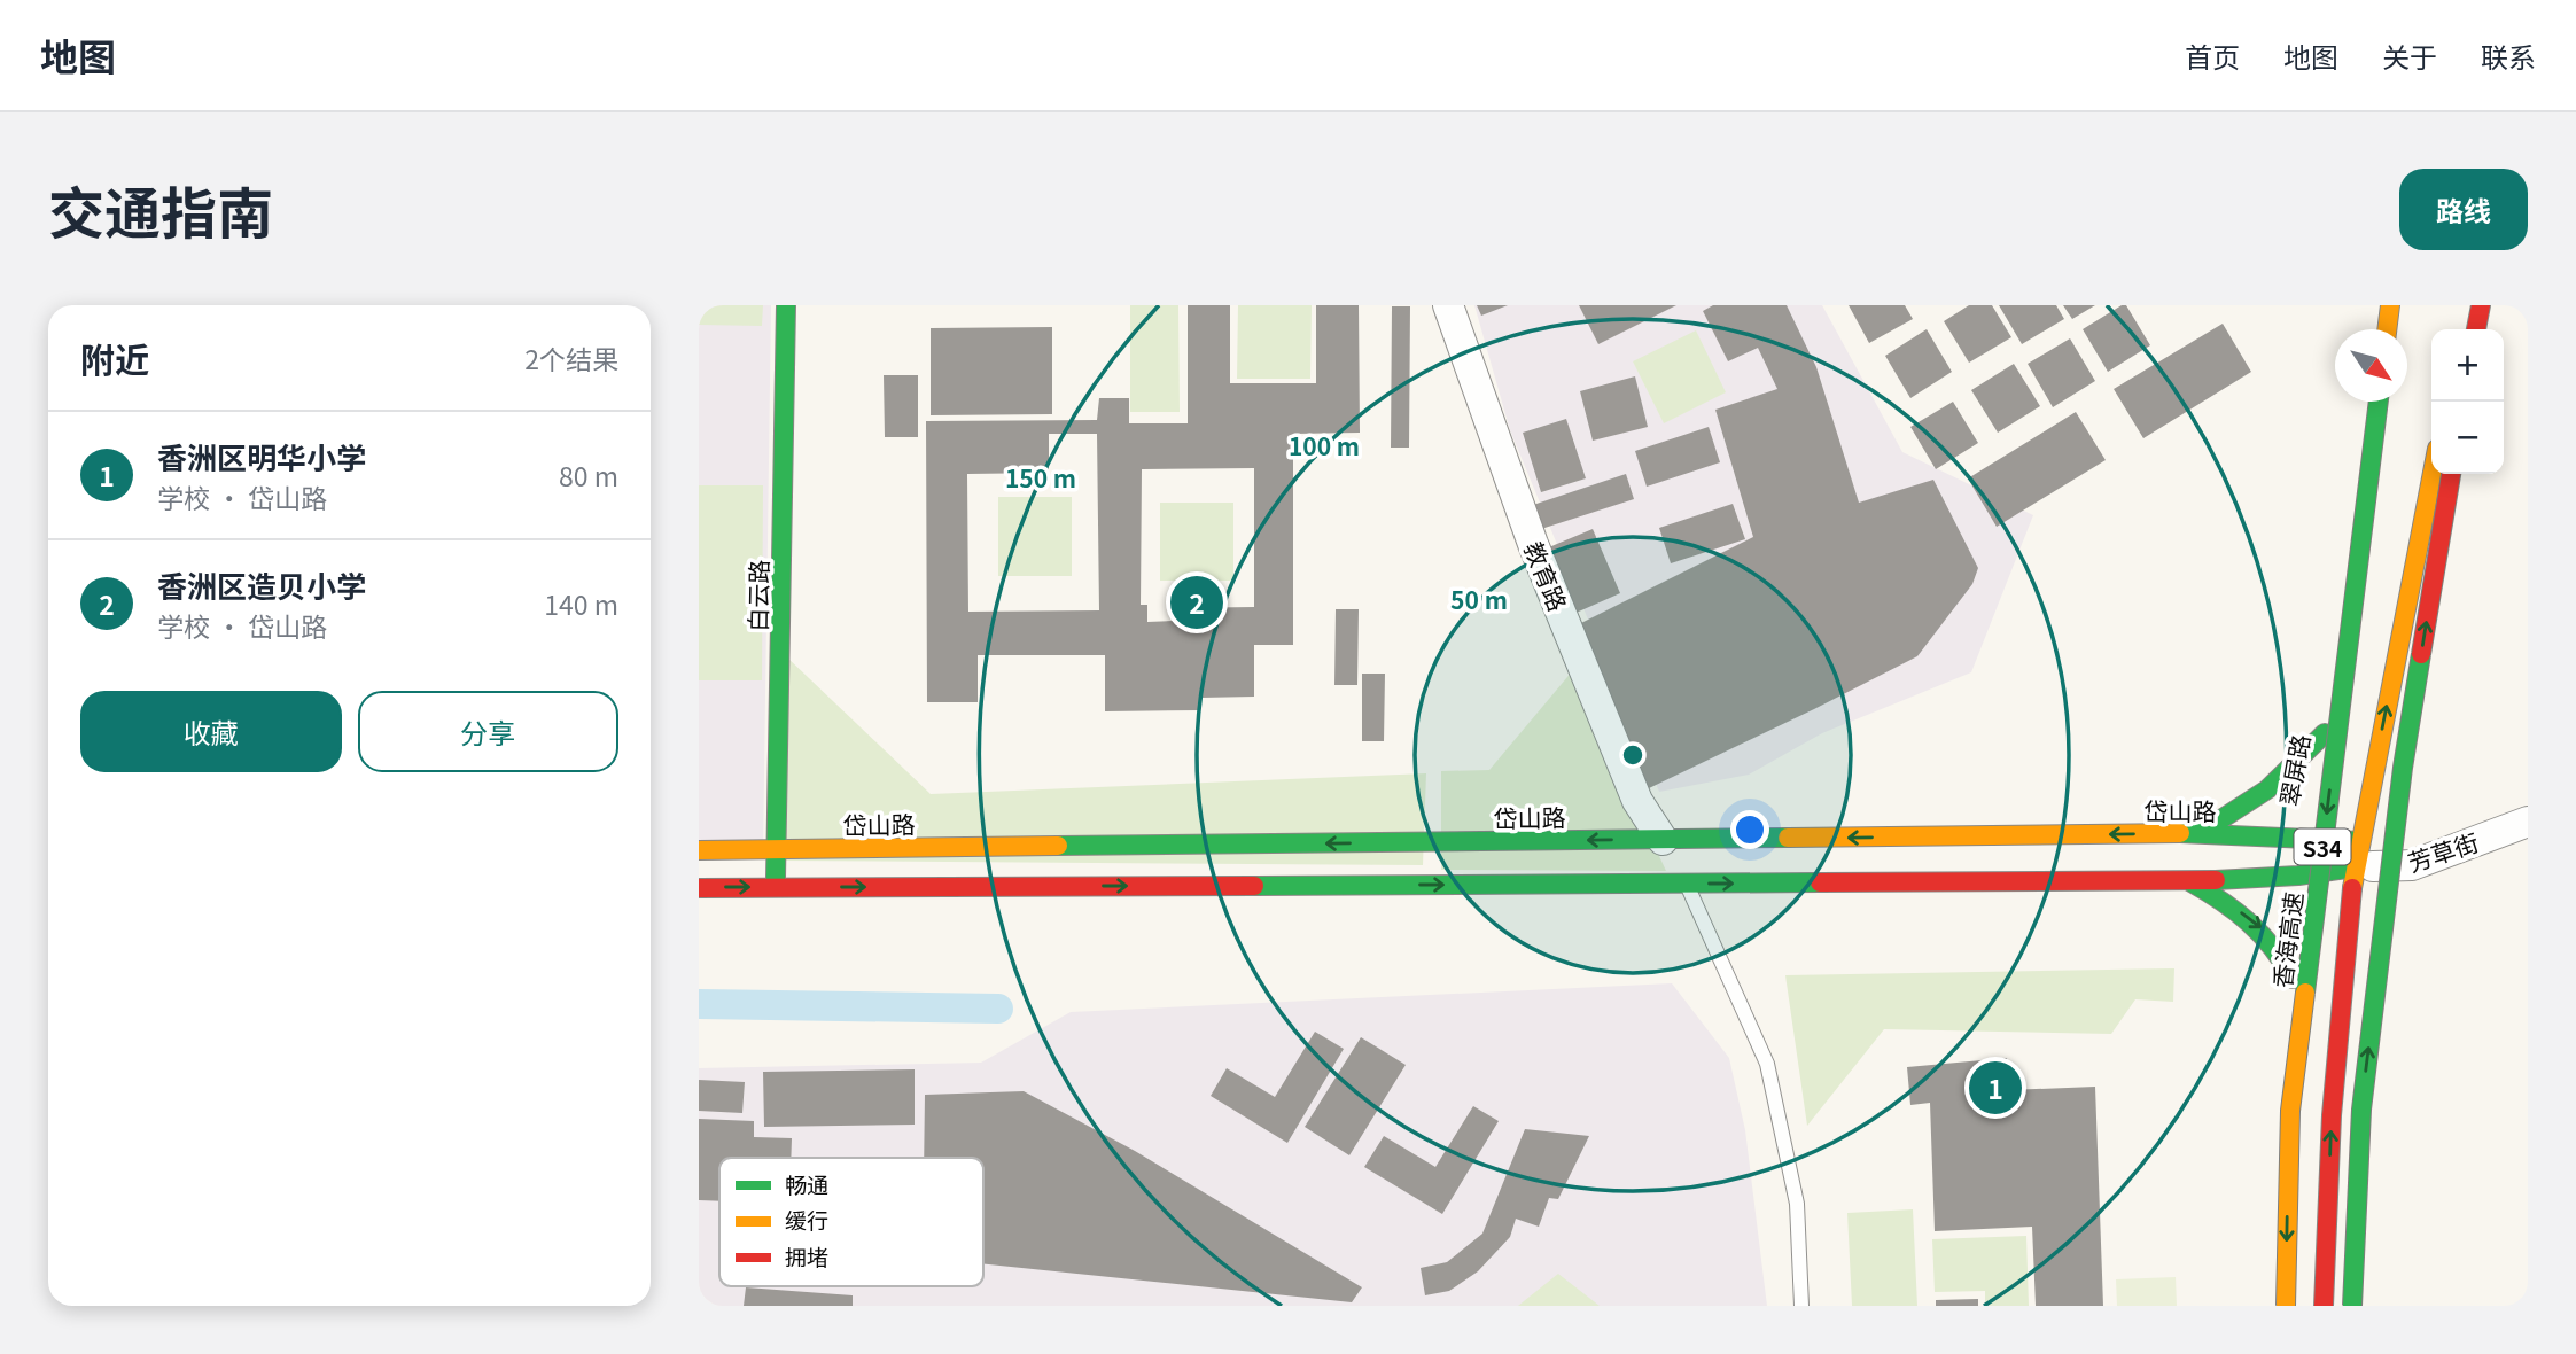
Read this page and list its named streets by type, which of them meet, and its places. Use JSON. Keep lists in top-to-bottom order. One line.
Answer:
{"streets":{"main road":["白云路","翠屏路","岱山路","S34","香海高速"],"street":["教育路","芳草街"]},"crossings":[["教育路","岱山路"],["白云路","岱山路"],["翠屏路","岱山路"],["岱山路","芳草街"]],"legend":["畅通","缓行","拥堵"],"north":"bottom right","page":{"header":"地图","nav":["首页","地图","关于","联系"],"title":"交通指南","buttons":["路线",["收藏","分享"]],"heading":["附近","2个结果"],"map_buttons":["+","−"],"list":[{"mark":"1","name":"香洲区明华小学","note":"学校 · 岱山路","value":"80 m"},{"mark":"2","name":"香洲区造贝小学","note":"学校 · 岱山路","value":"140 m"}],"pins":["2","1"]},"rings":["100 m","150 m","50 m"]}
